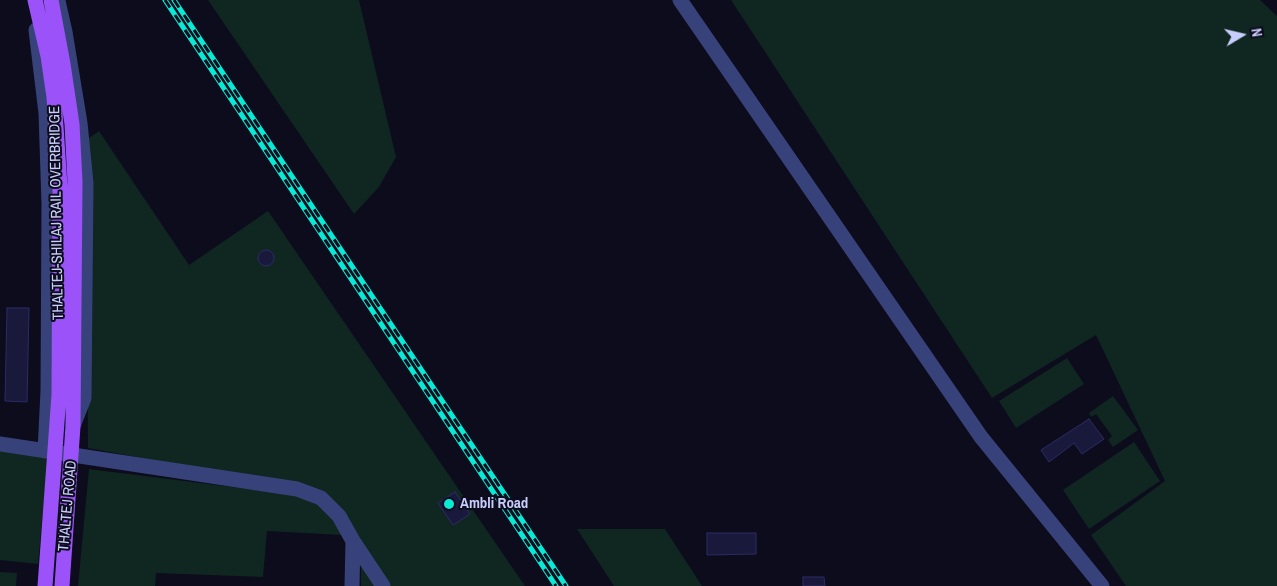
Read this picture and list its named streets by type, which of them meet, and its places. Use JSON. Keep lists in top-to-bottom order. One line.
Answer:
{"streets":{"main road":["THALTEJ-SHILAJ RAIL OVERBRIDGE","THALTEJ ROAD"]},"crossings":[["THALTEJ-SHILAJ RAIL OVERBRIDGE","THALTEJ ROAD"]],"places":["Ambli Road"],"north":"right"}
